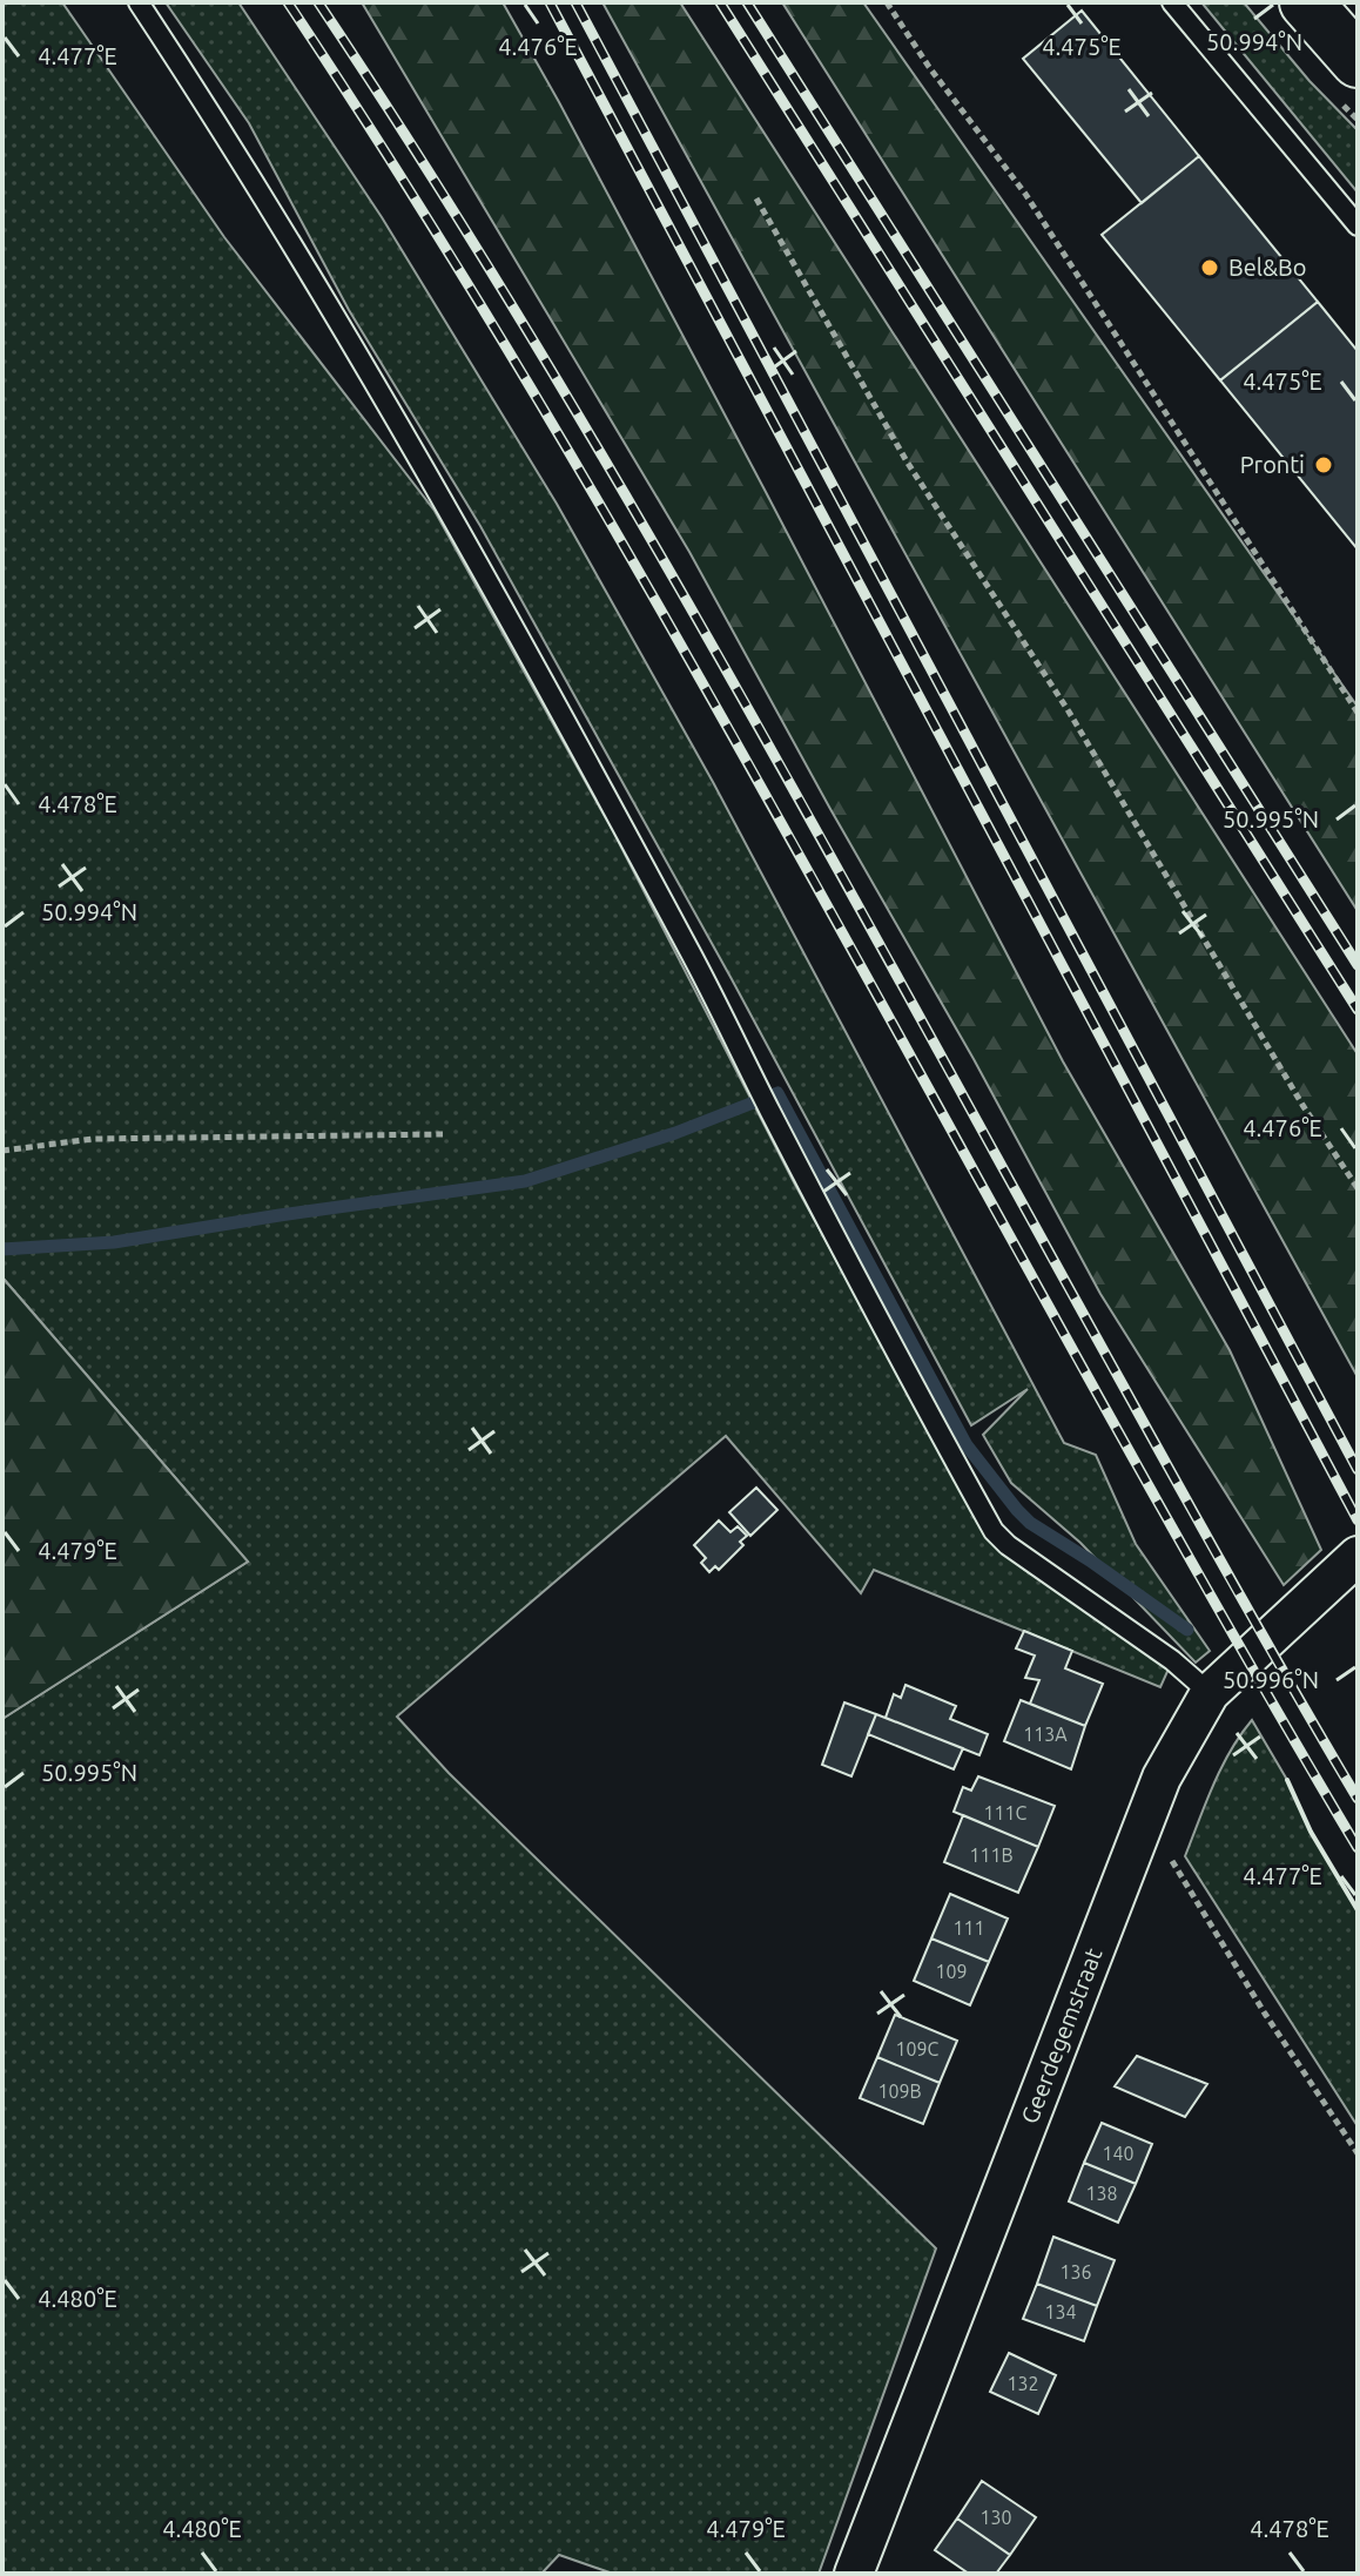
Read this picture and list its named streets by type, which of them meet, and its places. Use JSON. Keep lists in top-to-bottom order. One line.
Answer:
{"streets":{"street":["Geerdegemstraat"]},"places":["Bel&Bo","Pronti"],"house_numbers":["113A","111C","111B","111","109","109C","109B","140","138","136","134","132","130"],"coordinates":["50.994°N","4.476°E","4.475°E","4.477°E","4.478°E","50.995°N","4.479°E","50.996°N","4.480°E"]}
